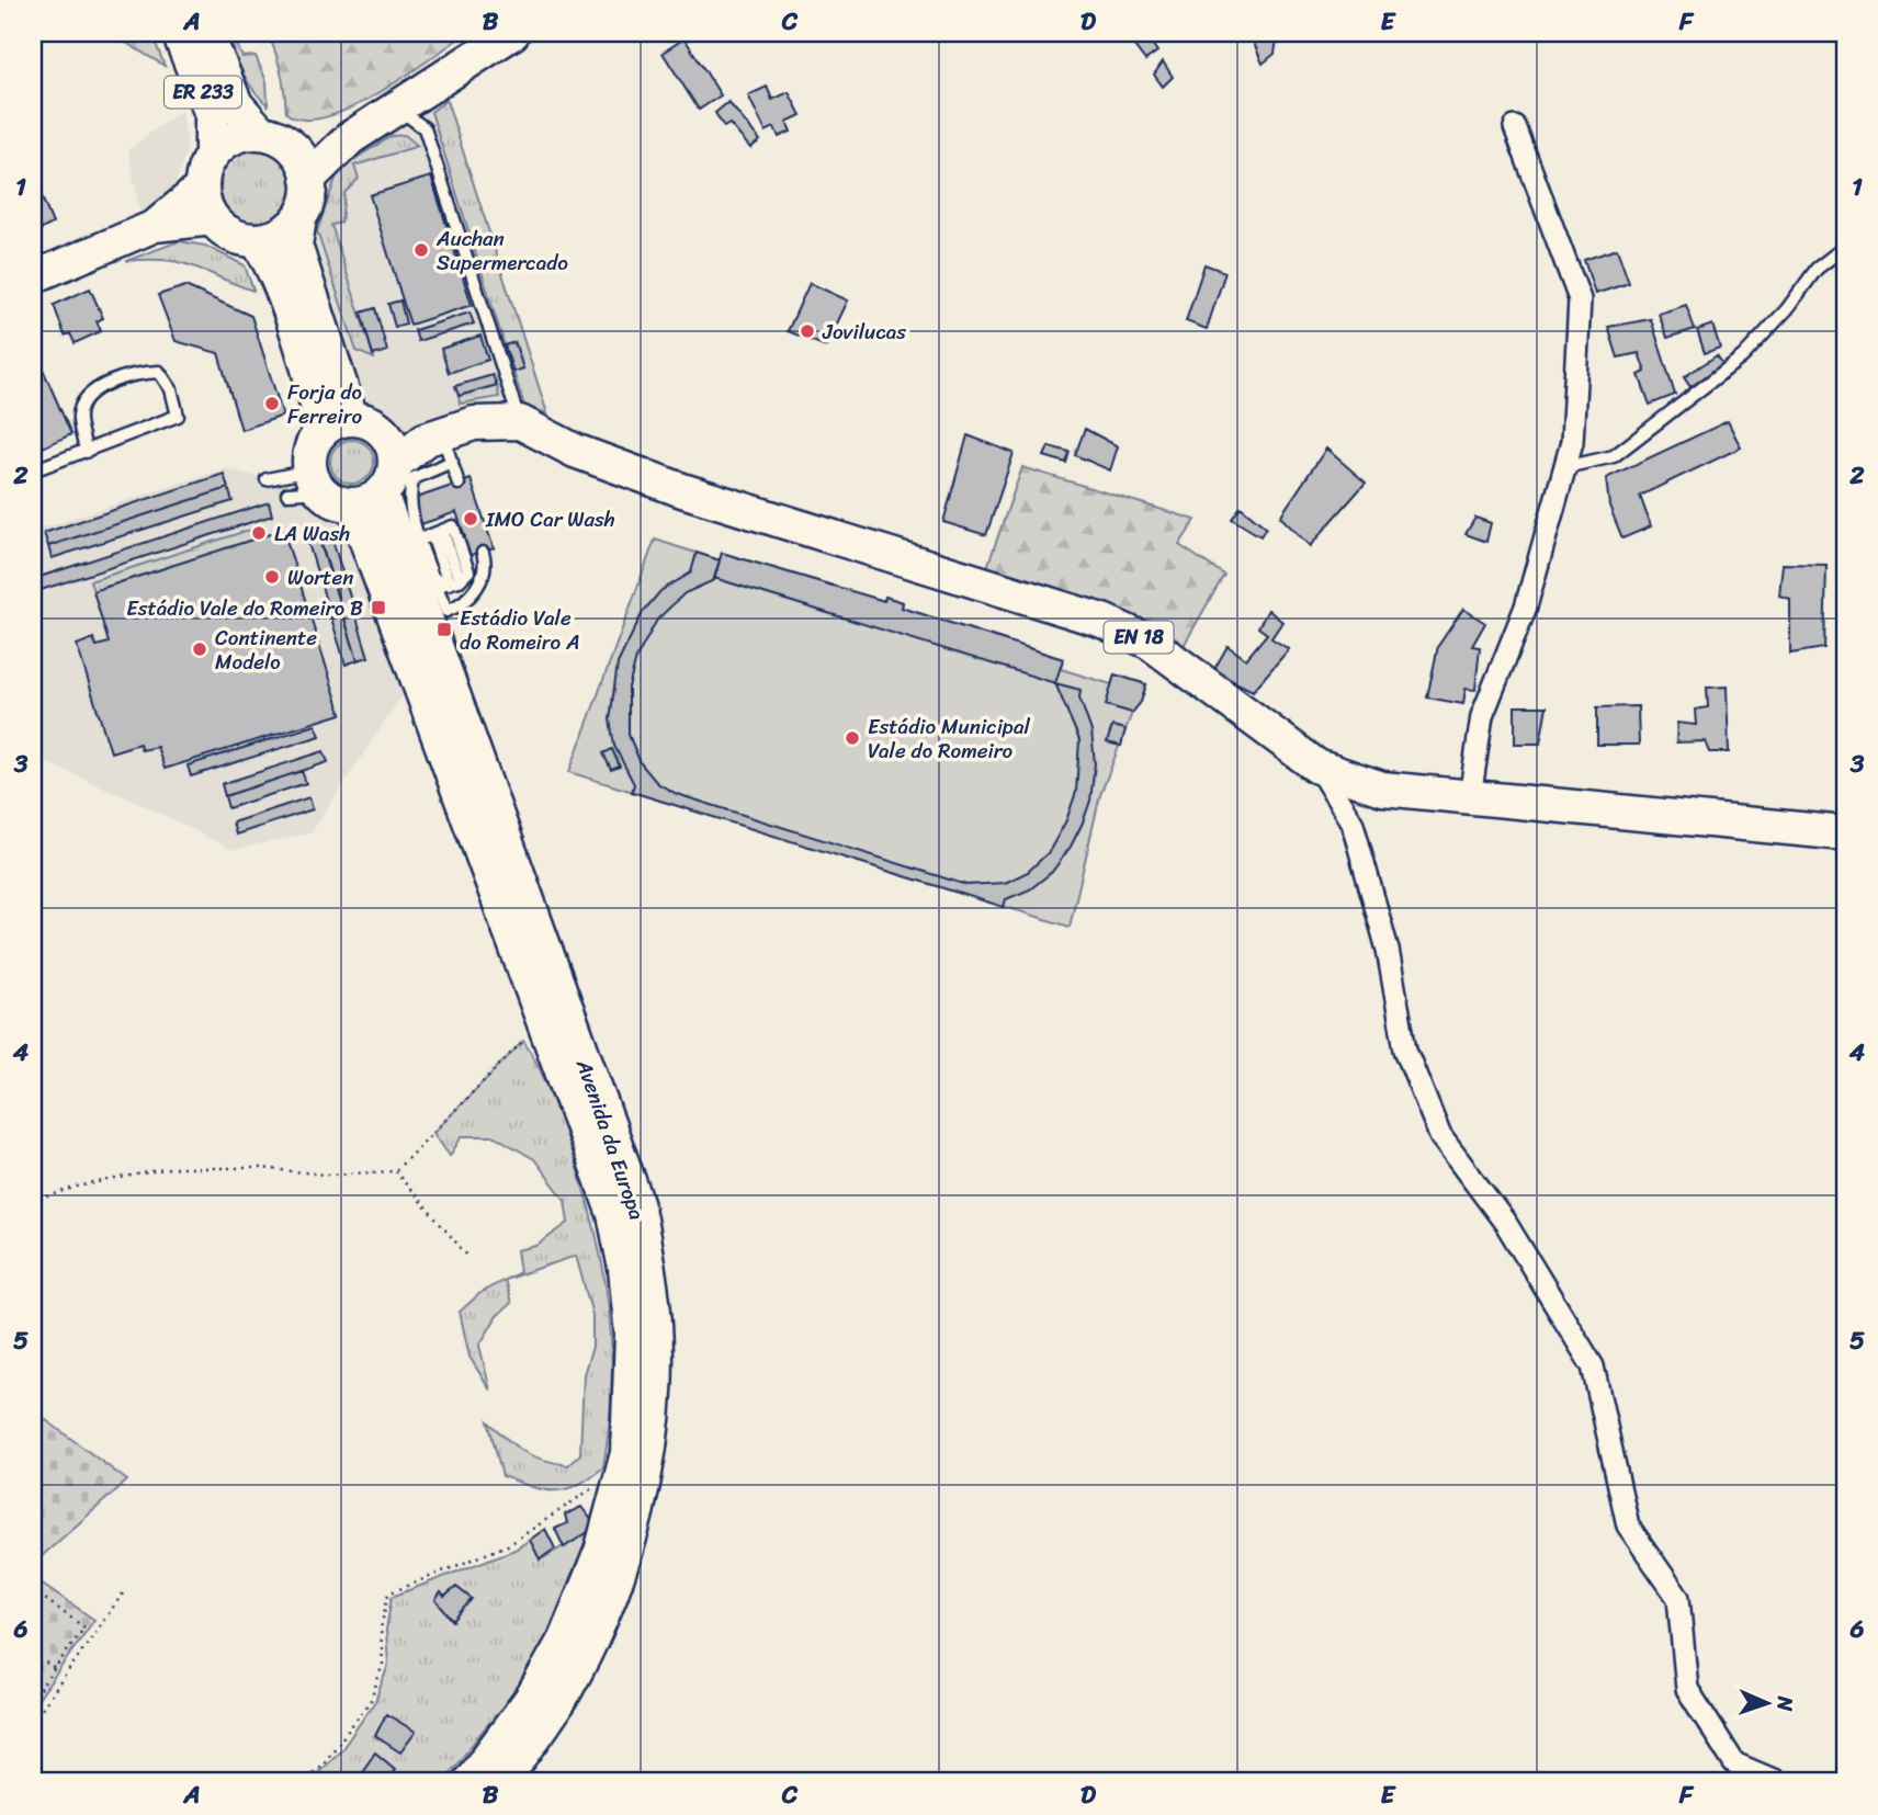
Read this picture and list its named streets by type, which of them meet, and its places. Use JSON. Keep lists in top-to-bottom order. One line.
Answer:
{"streets":{"main road":["ER 233","EN 18","Avenida da Europa"]},"crossings":[["EN 18","Avenida da Europa"]],"places":{"other":["Auchan Supermercado","Jovilucas","Forja do Ferreiro","IMO Car Wash","LA Wash","Worten","Continente Modelo","Estádio Municipal Vale do Romeiro"],"transit":["Estádio Vale do Romeiro B","Estádio Vale do Romeiro A"]},"north":"right","grid":{"columns":["A","B","C","D","E","F"],"rows":["1","2","3","4","5","6"]}}
